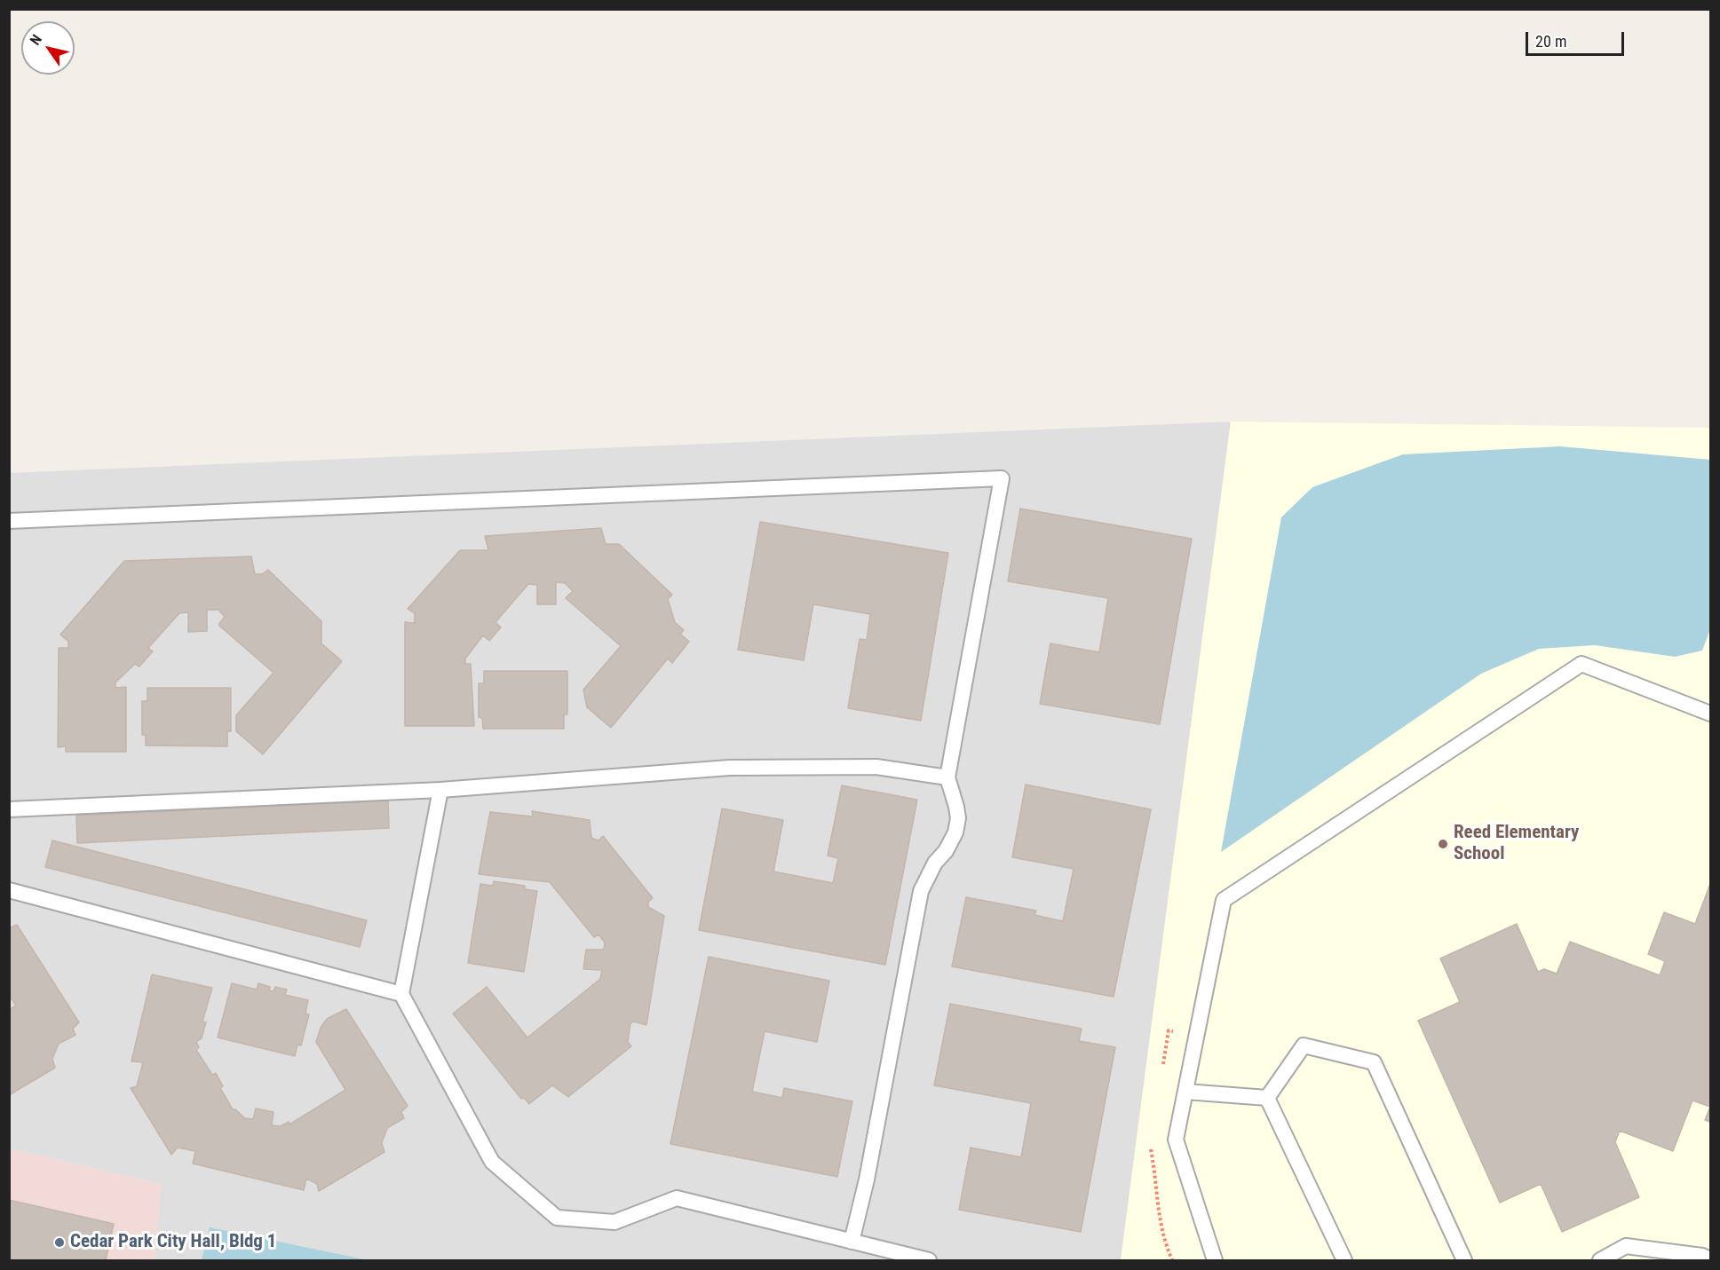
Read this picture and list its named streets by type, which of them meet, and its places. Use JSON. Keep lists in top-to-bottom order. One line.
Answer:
{"places":["Reed Elementary School","Cedar Park City Hall, Bldg 1"],"scale_bar":"20 m","north":"top left"}
